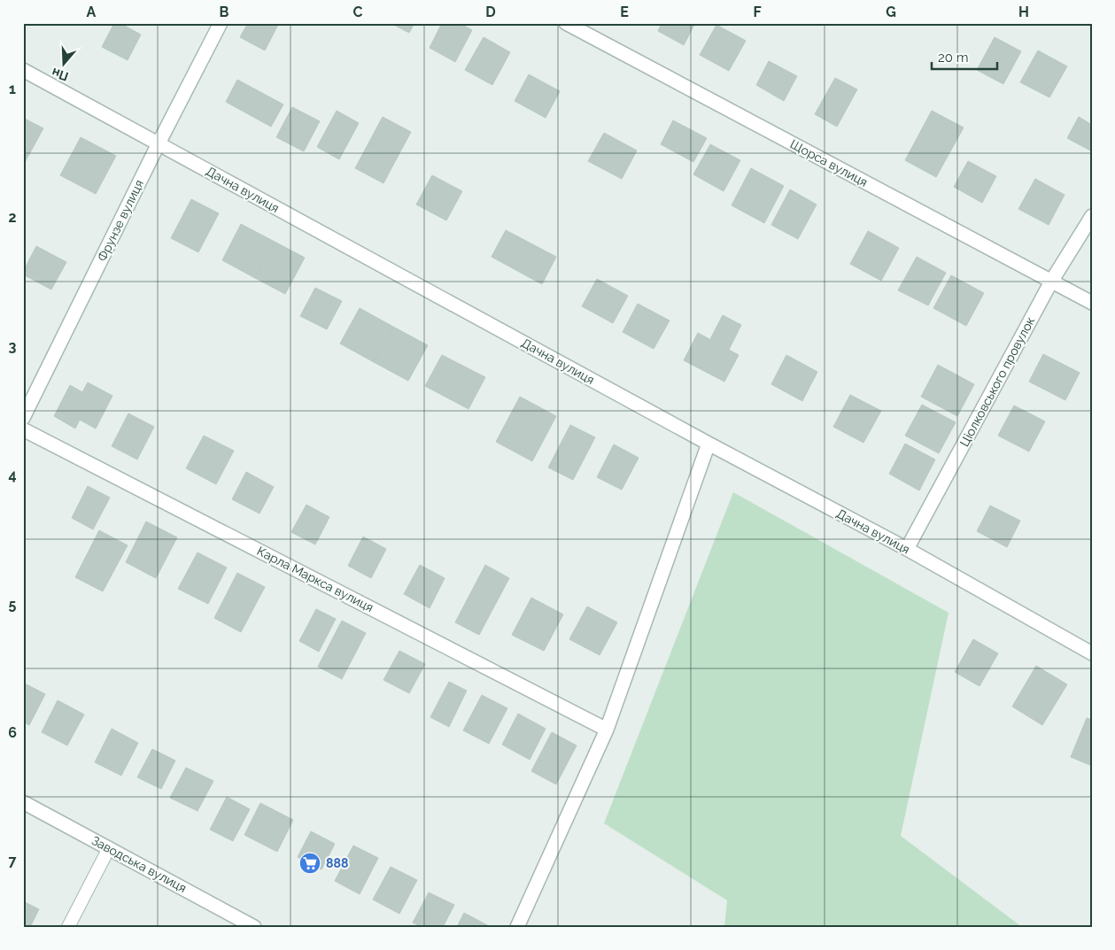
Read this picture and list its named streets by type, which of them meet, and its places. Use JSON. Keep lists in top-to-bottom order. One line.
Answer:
{"streets":{"street":["Щорса вулиця","Дачна вулиця","Фрунзе вулиця","Ціолковського провулок","Карла Маркса вулиця","Заводська вулиця"]},"crossings":[["Щорса вулиця","Ціолковського провулок"],["Дачна вулиця","Фрунзе вулиця"],["Дачна вулиця","Ціолковського провулок"]],"places":{"supermarket":["888"]},"scale_bar":"20 m","north":"bottom","grid":{"columns":["A","B","C","D","E","F","G","H"],"rows":["1","2","3","4","5","6","7"]}}
